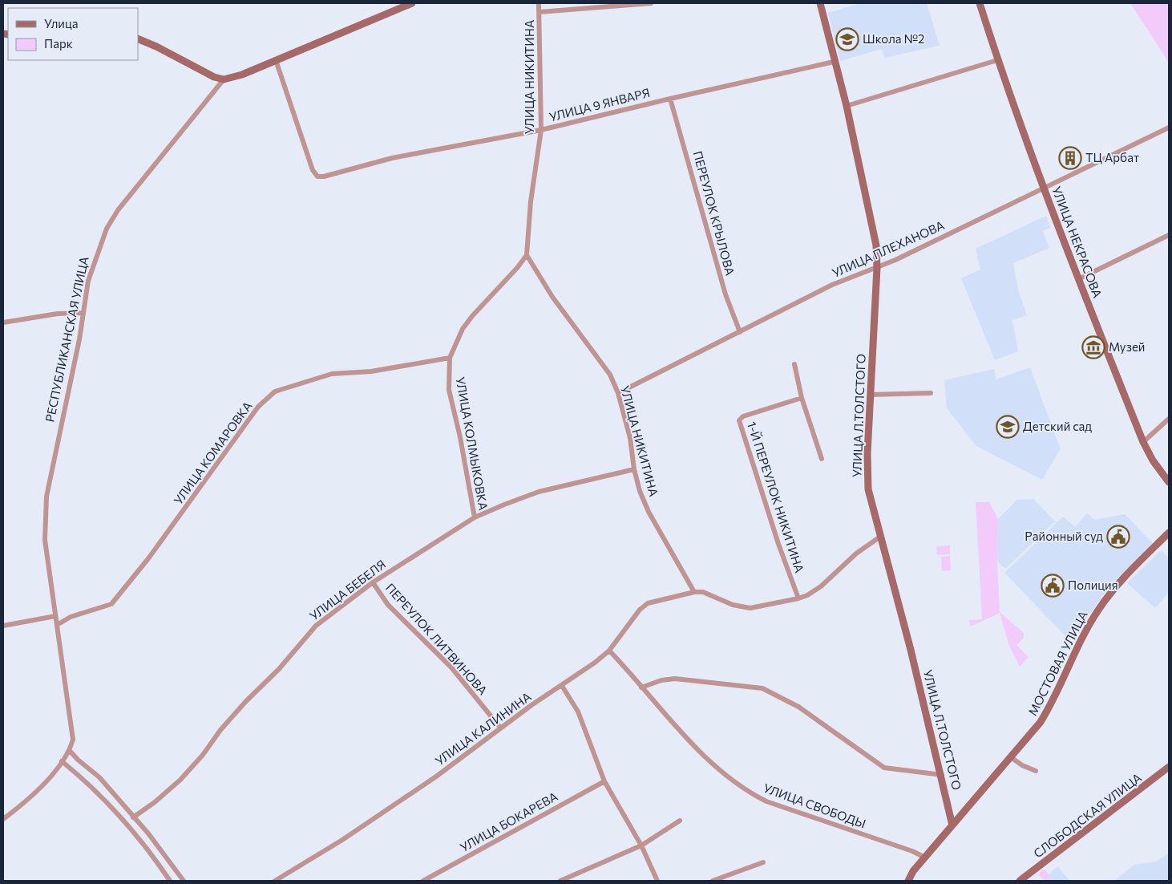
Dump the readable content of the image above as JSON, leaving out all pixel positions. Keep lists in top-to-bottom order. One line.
{"streets":{"street":["УЛИЦА НИКИТИНА","УЛИЦА 9 ЯНВАРЯ","ПЕРЕУЛОК КРЫЛОВА","УЛИЦА НЕКРАСОВА","УЛИЦА ПЛЕХАНОВА","РЕСПУБЛИКАНСКАЯ УЛИЦА","УЛИЦА Л.ТОЛСТОГО","УЛИЦА КОЛМЫКОВКА","УЛИЦА КОМАРОВКА","1-Й ПЕРЕУЛОК НИКИТИНА","УЛИЦА БЕБЕЛЯ","ПЕРЕУЛОК ЛИТВИНОВА","МОСТОВАЯ УЛИЦА","УЛИЦА КАЛИНИНА","УЛИЦА СВОБОДЫ","СЛОБОДСКАЯ УЛИЦА","УЛИЦА БОКАРЕВА"]},"crossings":[["УЛИЦА НИКИТИНА","УЛИЦА 9 ЯНВАРЯ"],["УЛИЦА НИКИТИНА","УЛИЦА ПЛЕХАНОВА"],["УЛИЦА НИКИТИНА","УЛИЦА КОЛМЫКОВКА"],["УЛИЦА НИКИТИНА","УЛИЦА БЕБЕЛЯ"],["УЛИЦА НИКИТИНА","УЛИЦА КАЛИНИНА"],["УЛИЦА 9 ЯНВАРЯ","ПЕРЕУЛОК КРЫЛОВА"],["УЛИЦА 9 ЯНВАРЯ","УЛИЦА Л.ТОЛСТОГО"],["ПЕРЕУЛОК КРЫЛОВА","УЛИЦА ПЛЕХАНОВА"],["УЛИЦА НЕКРАСОВА","УЛИЦА ПЛЕХАНОВА"],["УЛИЦА ПЛЕХАНОВА","УЛИЦА Л.ТОЛСТОГО"],["РЕСПУБЛИКАНСКАЯ УЛИЦА","УЛИЦА КОМАРОВКА"],["УЛИЦА Л.ТОЛСТОГО","МОСТОВАЯ УЛИЦА"],["УЛИЦА КОЛМЫКОВКА","УЛИЦА КОМАРОВКА"],["УЛИЦА КОЛМЫКОВКА","УЛИЦА БЕБЕЛЯ"],["УЛИЦА БЕБЕЛЯ","ПЕРЕУЛОК ЛИТВИНОВА"],["ПЕРЕУЛОК ЛИТВИНОВА","УЛИЦА КАЛИНИНА"],["МОСТОВАЯ УЛИЦА","УЛИЦА СВОБОДЫ"],["УЛИЦА КАЛИНИНА","УЛИЦА СВОБОДЫ"]],"places":{"school or university":["Школа №2","Детский сад"],"building":["ТЦ Арбат"],"museum":["Музей"],"public building":["Районный суд","Полиция"]},"legend":["Улица","Парк"]}
